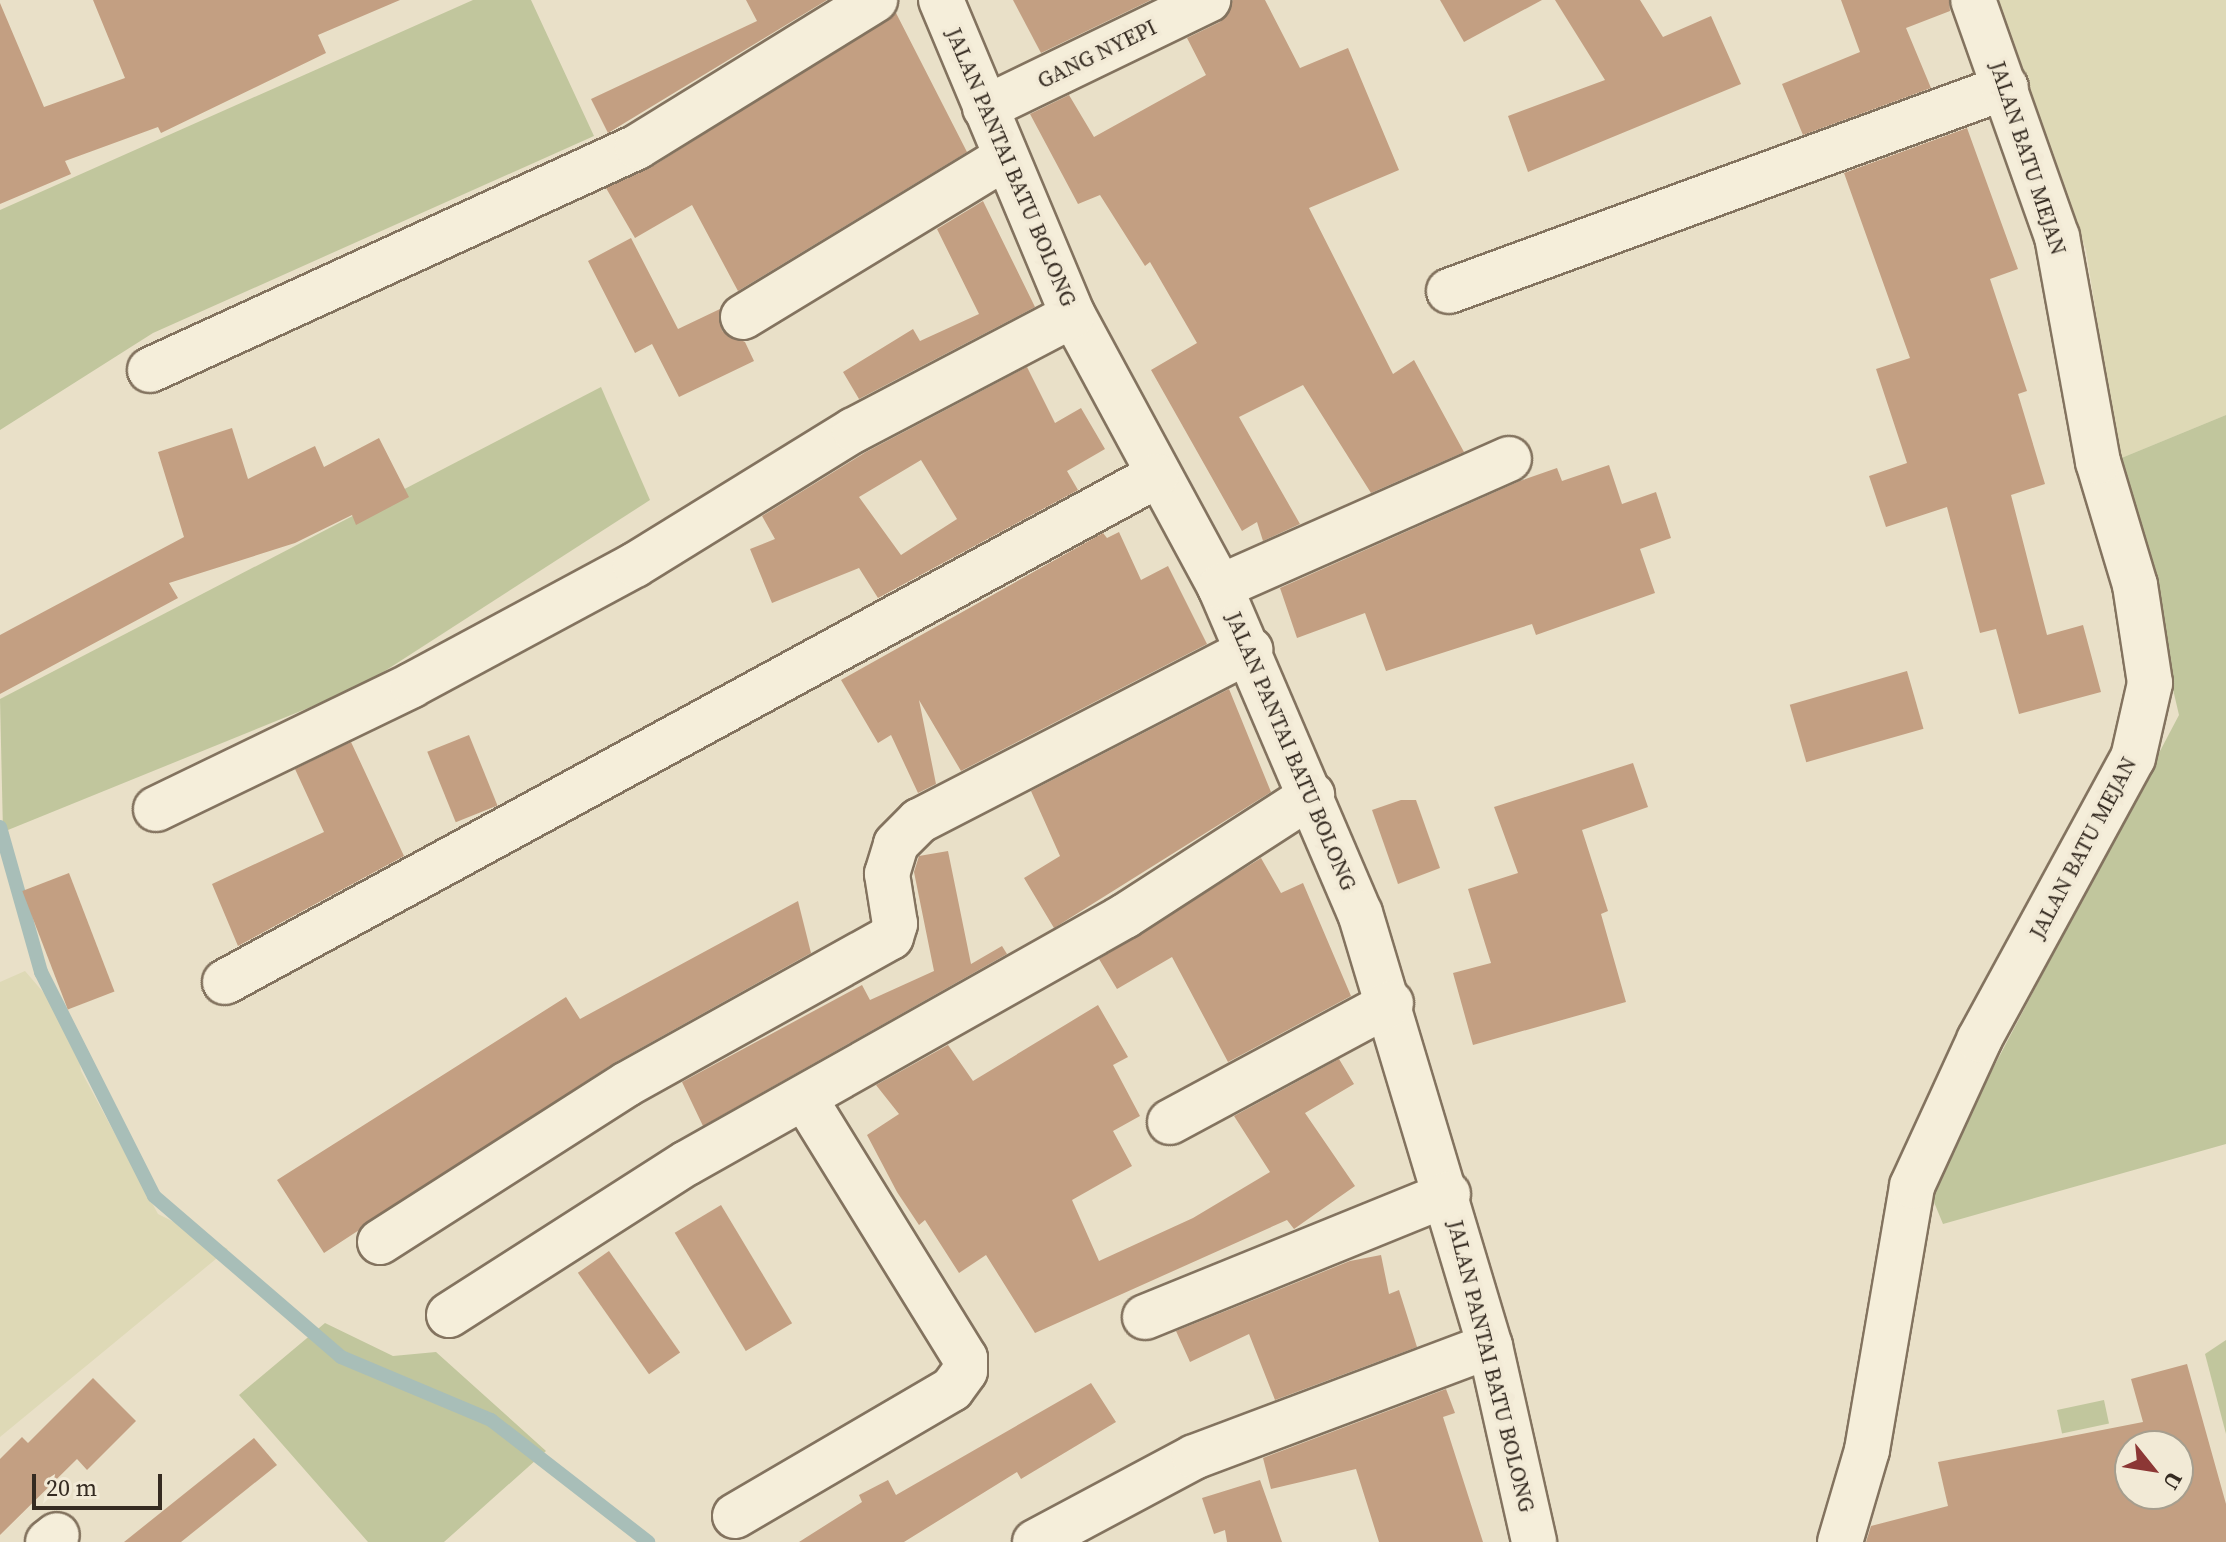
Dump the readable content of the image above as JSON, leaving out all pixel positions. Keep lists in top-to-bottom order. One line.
{"streets":{"street":["GANG NYEPI","JALAN BATU MEJAN","JALAN PANTAI BATU BOLONG"]},"crossings":[["GANG NYEPI","JALAN PANTAI BATU BOLONG"]],"scale_bar":"20 m","north":"bottom right"}
